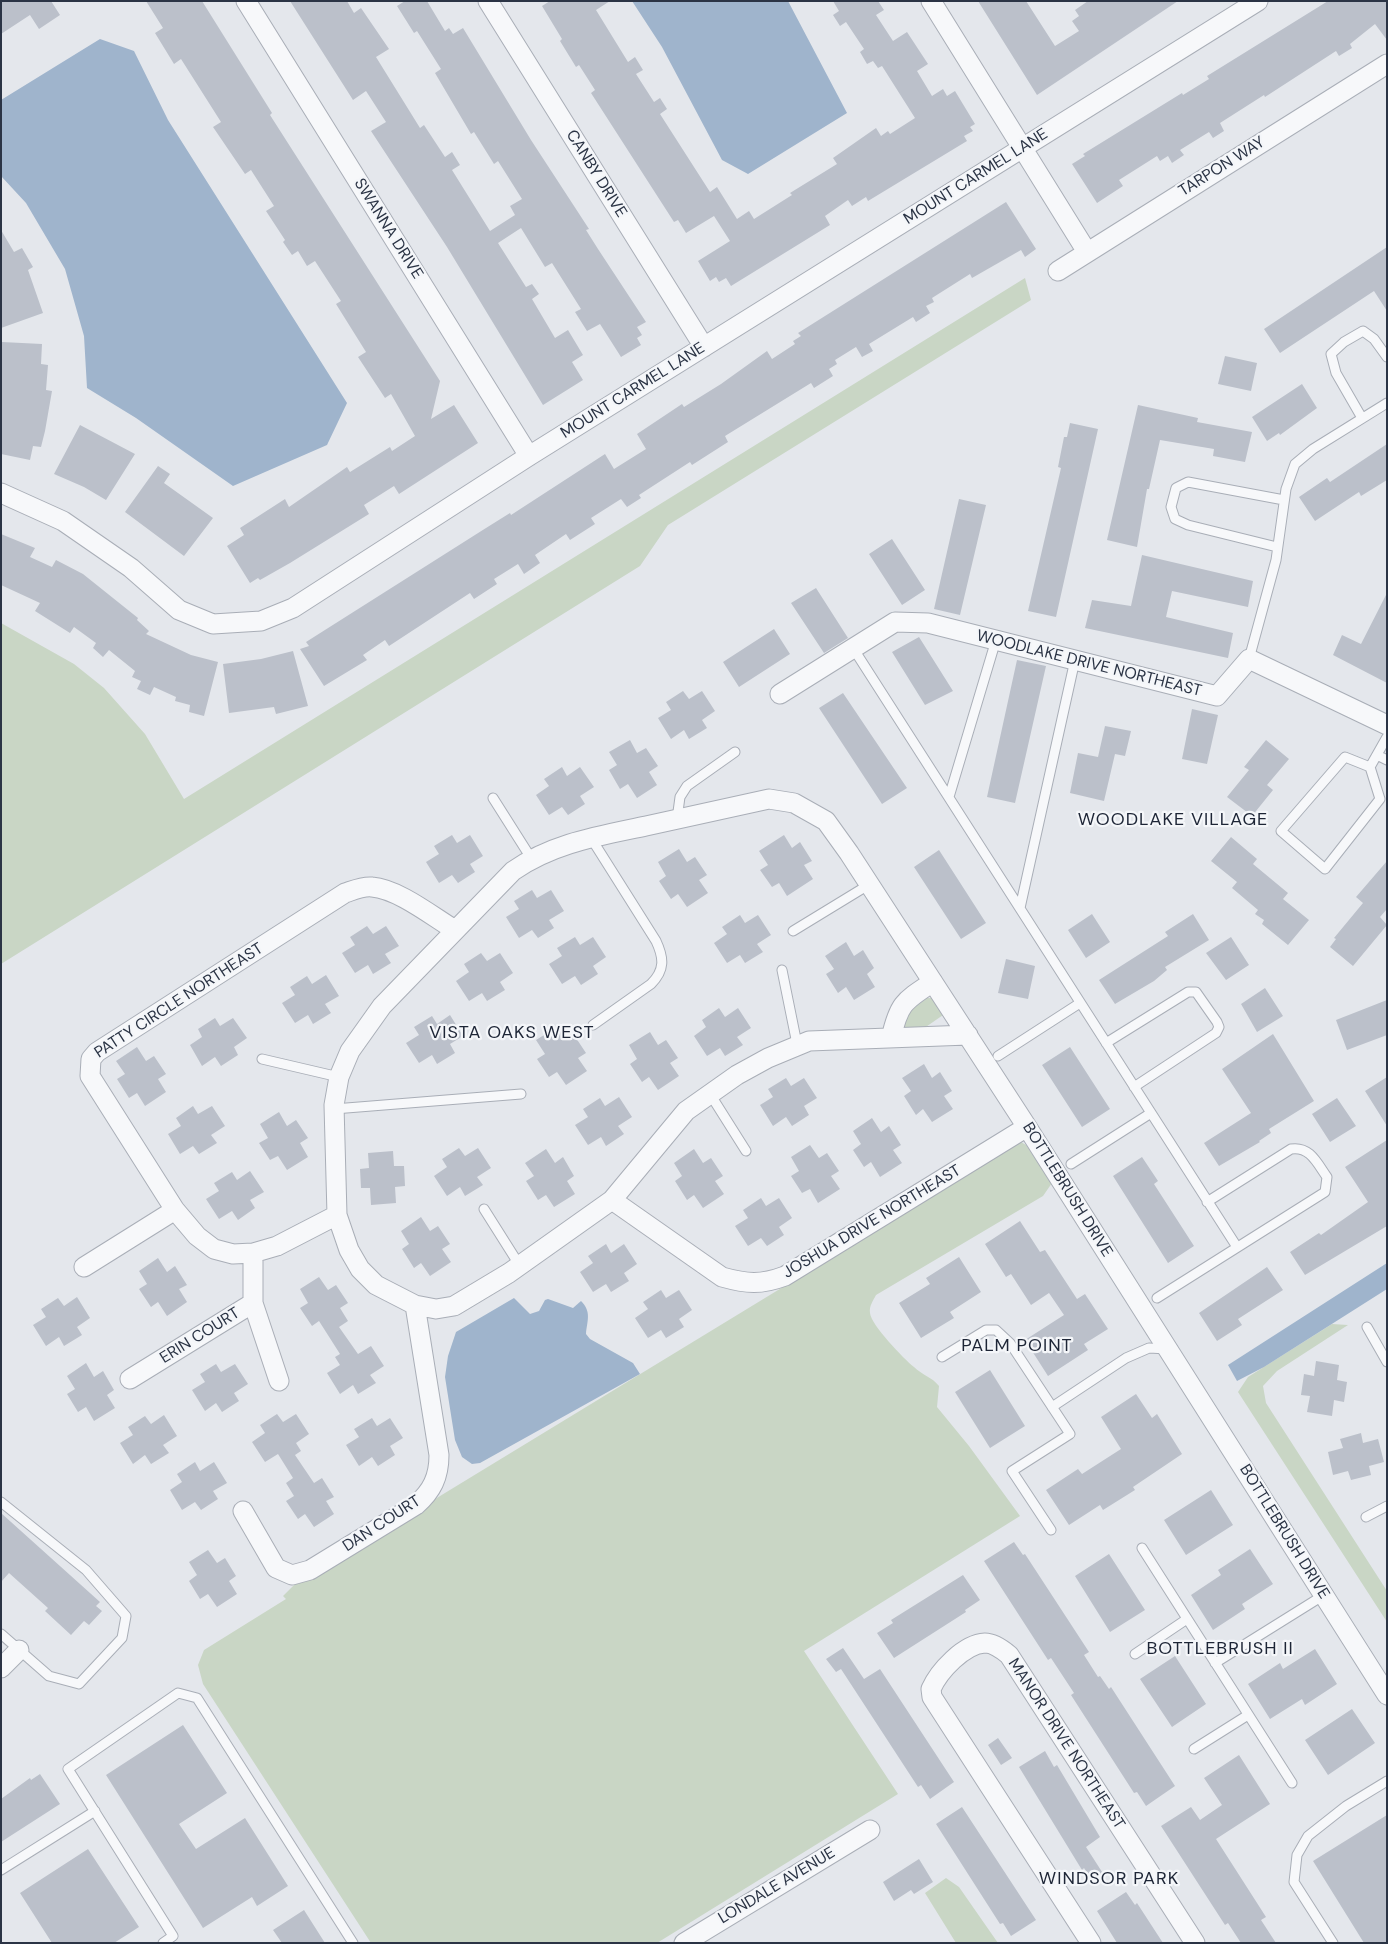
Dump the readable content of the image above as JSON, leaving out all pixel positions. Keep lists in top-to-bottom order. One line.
{"streets":{"street":["TARPON WAY","CANBY DRIVE","MOUNT CARMEL LANE","SWANNA DRIVE","WOODLAKE DRIVE NORTHEAST","PATTY CIRCLE NORTHEAST","BOTTLEBRUSH DRIVE","JOSHUA DRIVE NORTHEAST","ERIN COURT","DAN COURT","MANOR DRIVE NORTHEAST","LONDALE AVENUE"]},"crossings":[["CANBY DRIVE","MOUNT CARMEL LANE"],["MOUNT CARMEL LANE","SWANNA DRIVE"],["PATTY CIRCLE NORTHEAST","BOTTLEBRUSH DRIVE"],["PATTY CIRCLE NORTHEAST","ERIN COURT"],["BOTTLEBRUSH DRIVE","JOSHUA DRIVE NORTHEAST"],["BOTTLEBRUSH DRIVE","DAN COURT"]],"districts":["WOODLAKE VILLAGE","VISTA OAKS WEST","PALM POINT","BOTTLEBRUSH II","WINDSOR PARK"]}
